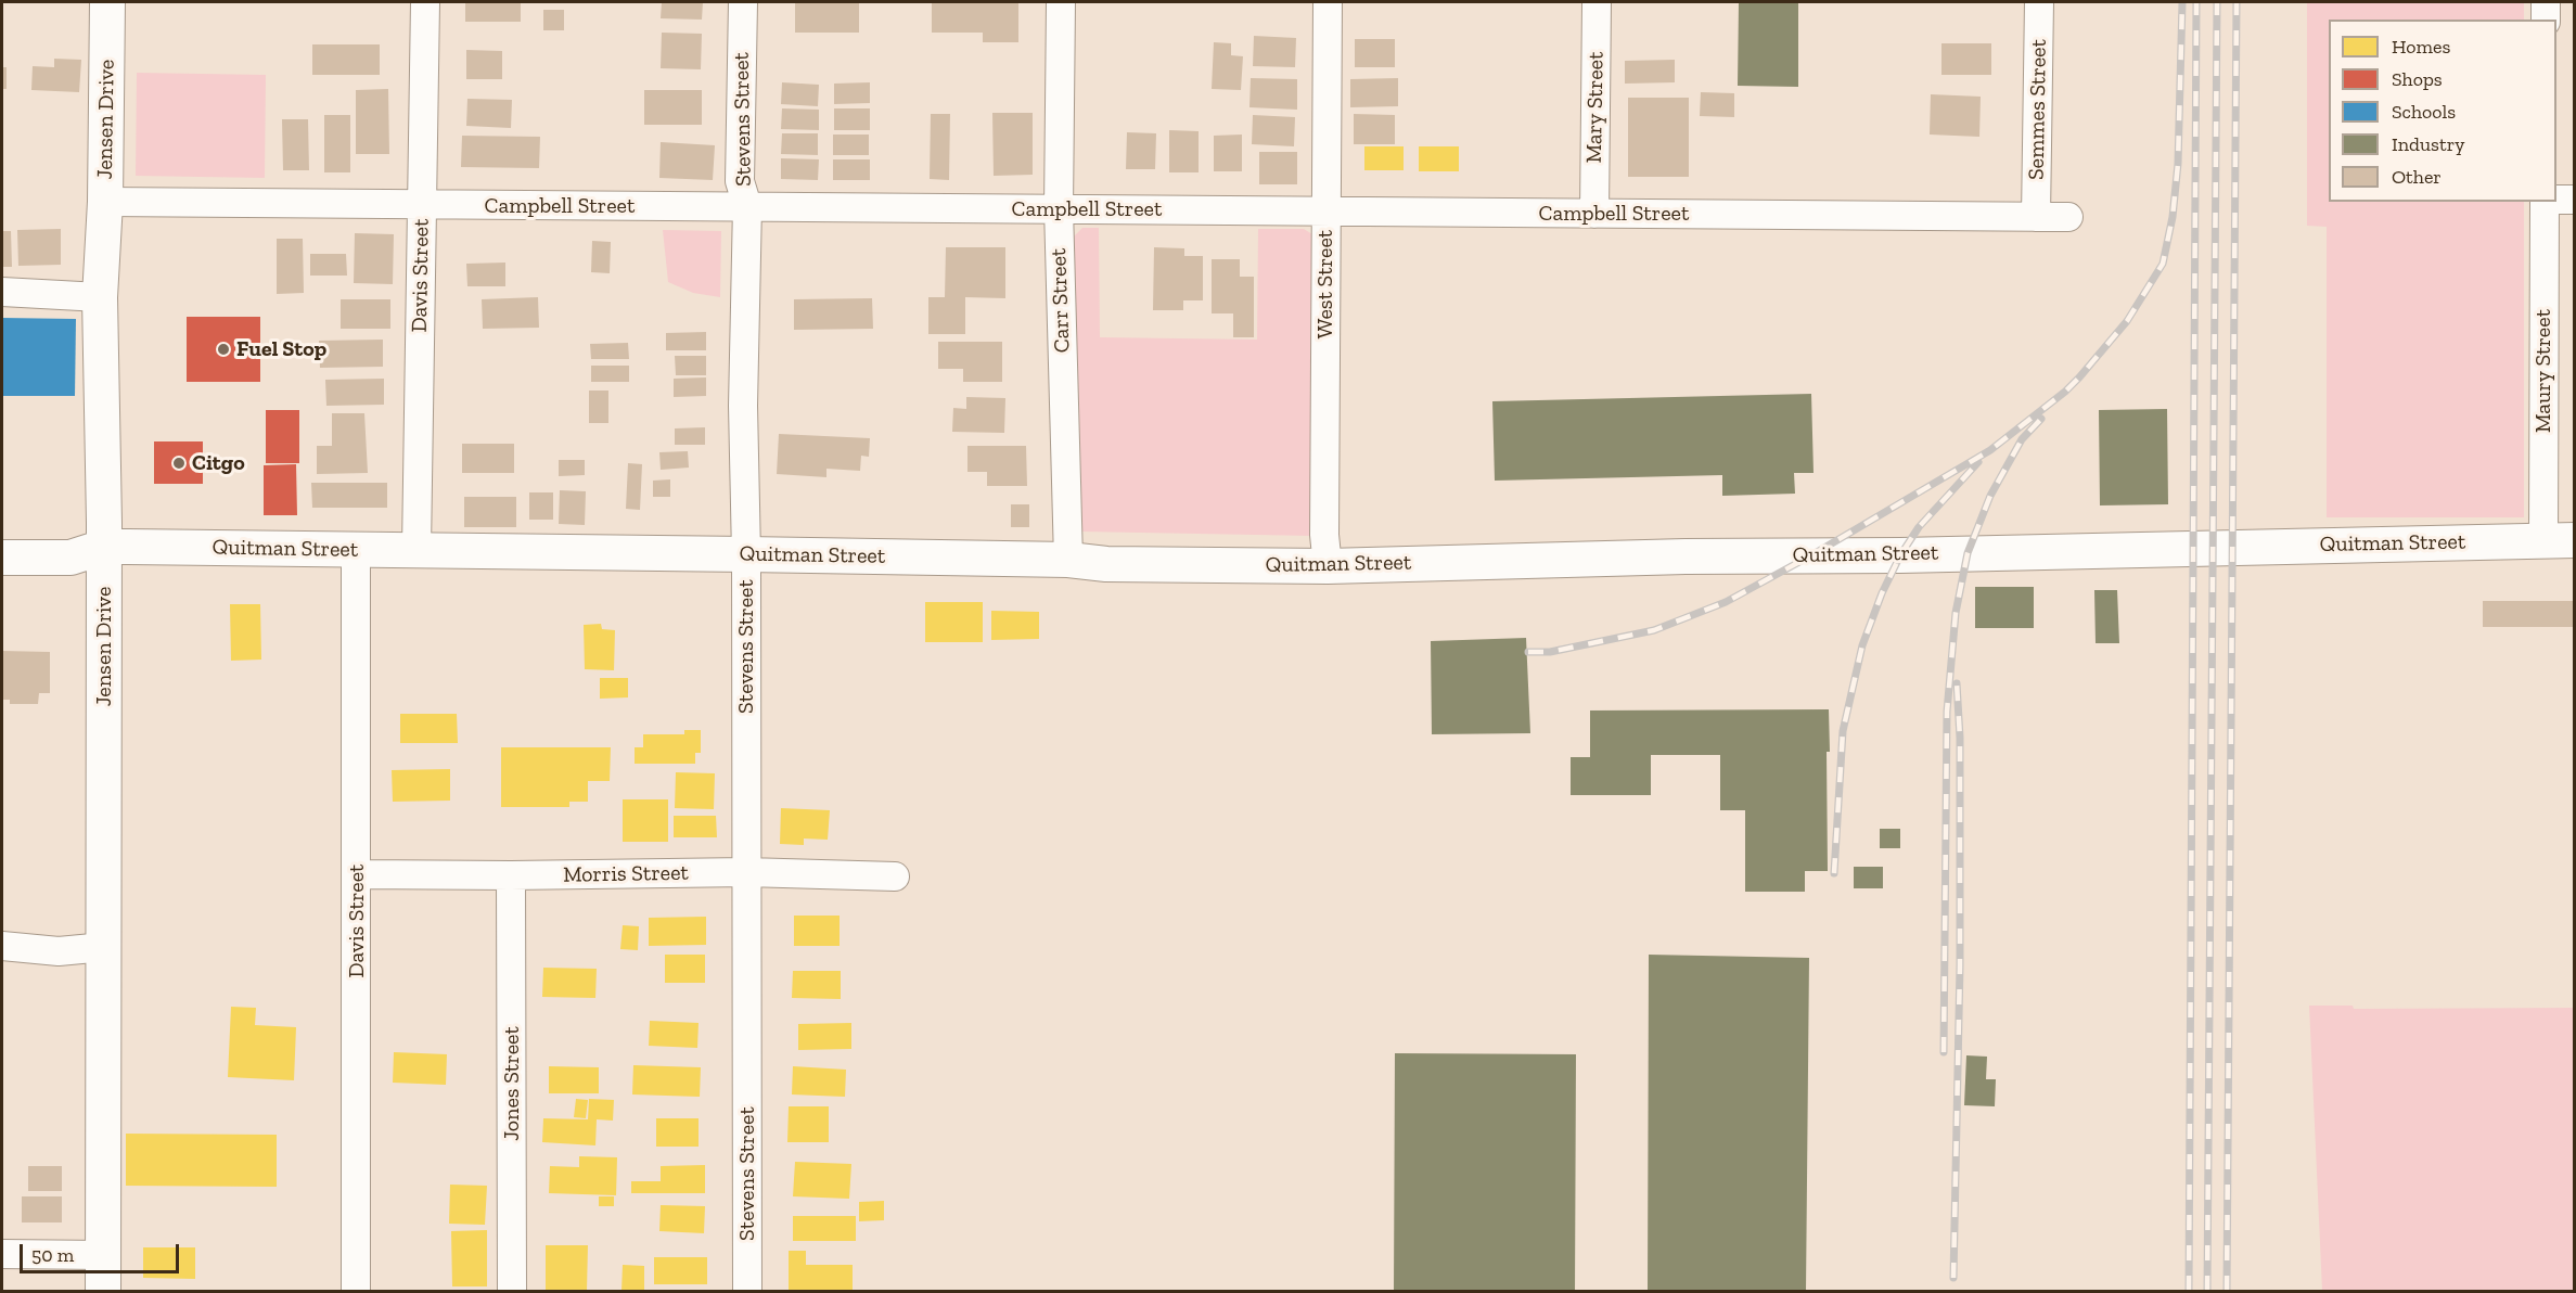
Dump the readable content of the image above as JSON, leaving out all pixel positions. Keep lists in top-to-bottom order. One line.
{"streets":{"main road":["Jensen Drive","Quitman Street"],"street":["Mary Street","Semmes Street","Stevens Street","Campbell Street","Davis Street","West Street","Carr Street","Maury Street","Morris Street","Jones Street"]},"crossings":[["Mary Street","Campbell Street"],["Semmes Street","Campbell Street"],["Jensen Drive","Campbell Street"],["Jensen Drive","Quitman Street"],["Stevens Street","Campbell Street"],["Stevens Street","Quitman Street"],["Stevens Street","Morris Street"],["Campbell Street","Davis Street"],["Campbell Street","West Street"],["Campbell Street","Carr Street"],["Davis Street","Quitman Street"],["Davis Street","Morris Street"],["West Street","Quitman Street"],["Carr Street","Quitman Street"],["Maury Street","Quitman Street"],["Morris Street","Jones Street"]],"places":["Fuel Stop","Citgo"],"legend":["Homes","Shops","Schools","Industry","Other"],"scale_bar":"50 m"}
